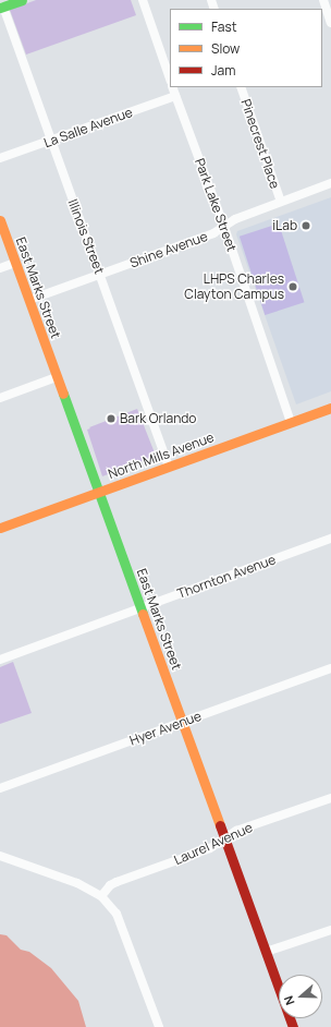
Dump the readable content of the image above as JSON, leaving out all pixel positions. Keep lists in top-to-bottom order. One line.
{"streets":{"street":["La Salle Avenue","Pinecrest Place","Park Lake Street","Illinois Street","Shine Avenue","East Marks Street","North Mills Avenue","Thornton Avenue","Hyer Avenue","Laurel Avenue"]},"crossings":[["La Salle Avenue","Park Lake Street"],["La Salle Avenue","Illinois Street"],["Pinecrest Place","Shine Avenue"],["Park Lake Street","Shine Avenue"],["Park Lake Street","North Mills Avenue"],["Illinois Street","Shine Avenue"],["Illinois Street","North Mills Avenue"],["Shine Avenue","East Marks Street"],["East Marks Street","North Mills Avenue"],["East Marks Street","Thornton Avenue"],["East Marks Street","Hyer Avenue"],["East Marks Street","Laurel Avenue"]],"places":["iLab","LHPS Charles Clayton Campus","Bark Orlando"],"legend":["Fast","Slow","Jam"],"north":"left"}
